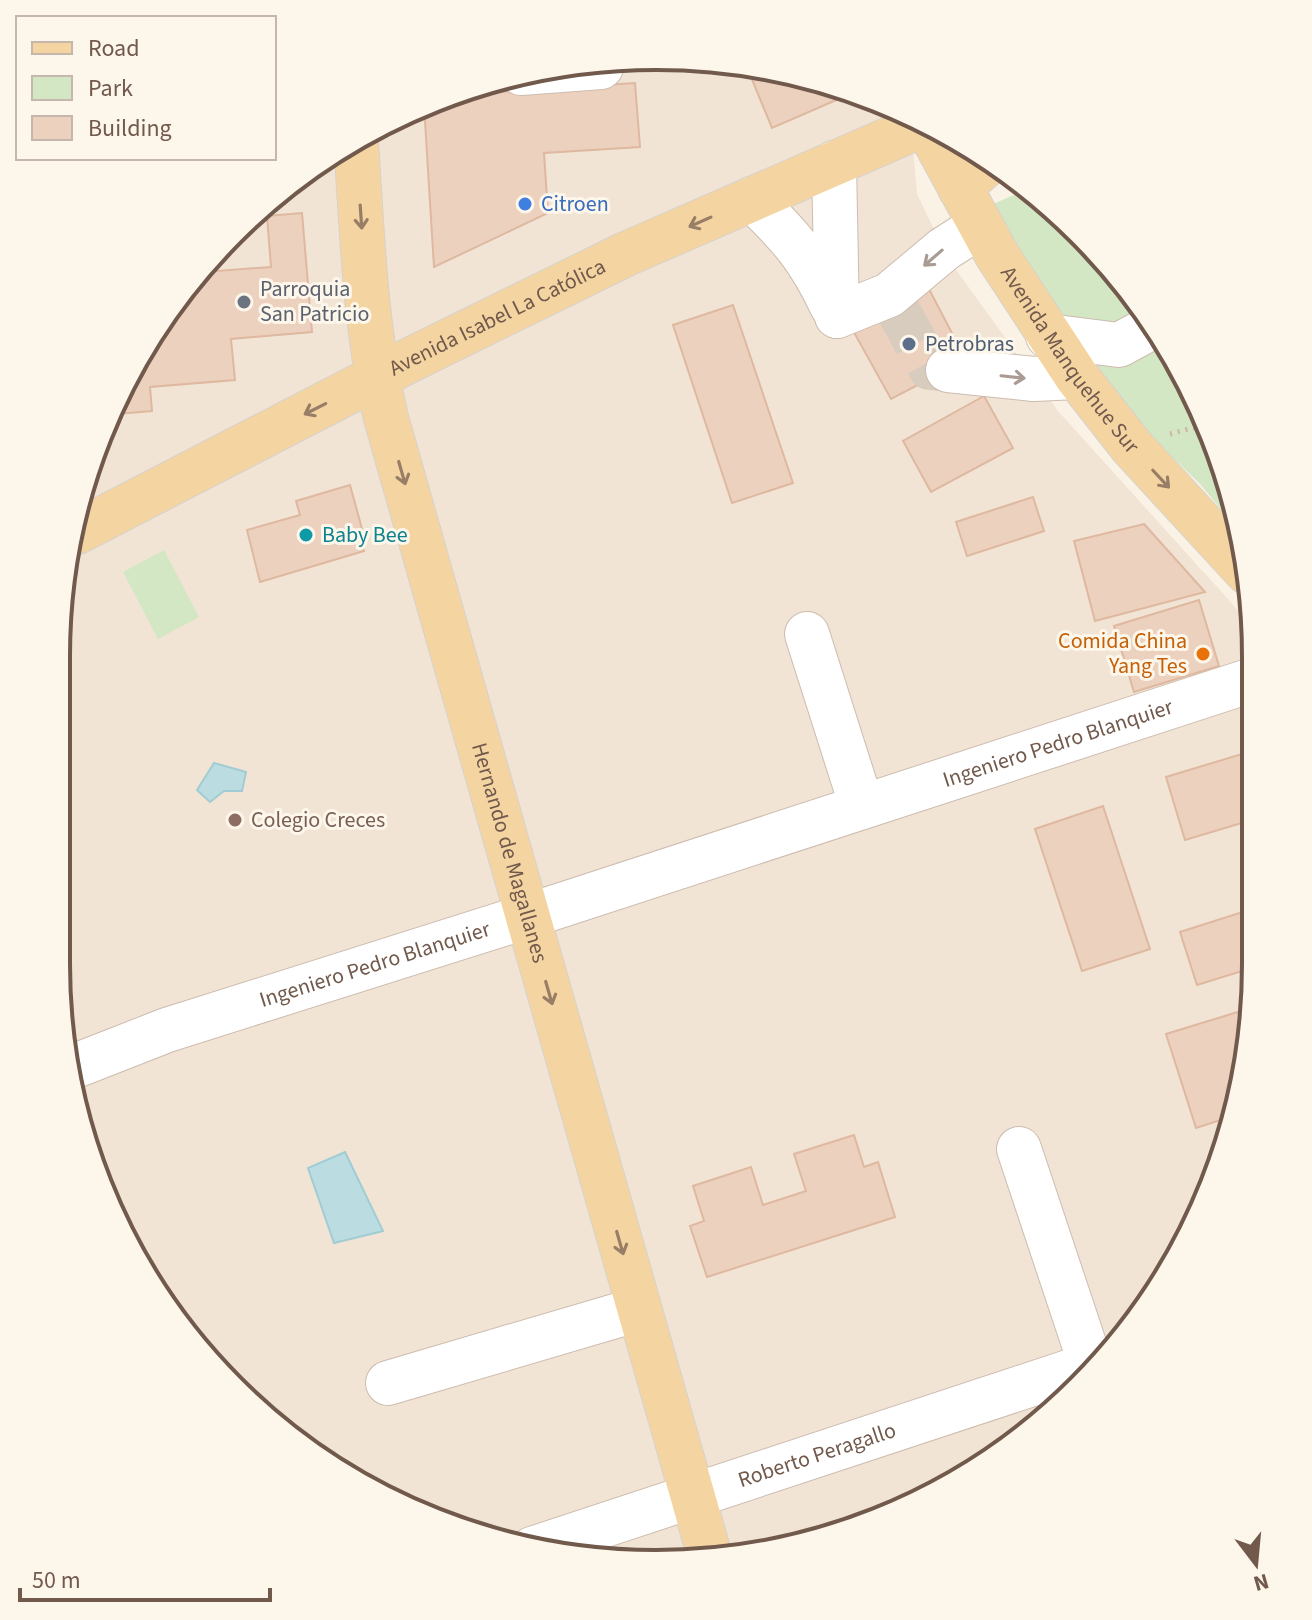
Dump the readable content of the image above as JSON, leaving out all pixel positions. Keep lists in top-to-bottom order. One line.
{"streets":{"main road":["Avenida Isabel La Católica","Avenida Manquehue Sur","Hernando de Magallanes"],"street":["Ingeniero Pedro Blanquier","Roberto Peragallo"]},"crossings":[["Avenida Isabel La Católica","Hernando de Magallanes"],["Ingeniero Pedro Blanquier","Hernando de Magallanes"],["Hernando de Magallanes","Roberto Peragallo"]],"one_way":["Avenida Isabel La Católica","Avenida Manquehue Sur","Hernando de Magallanes"],"places":["Citroen","Parroquia San Patricio","Petrobras","Baby Bee","Comida China Yang Tes","Colegio Creces"],"legend":["Road","Park","Building"],"scale_bar":"50 m","north":"bottom"}
